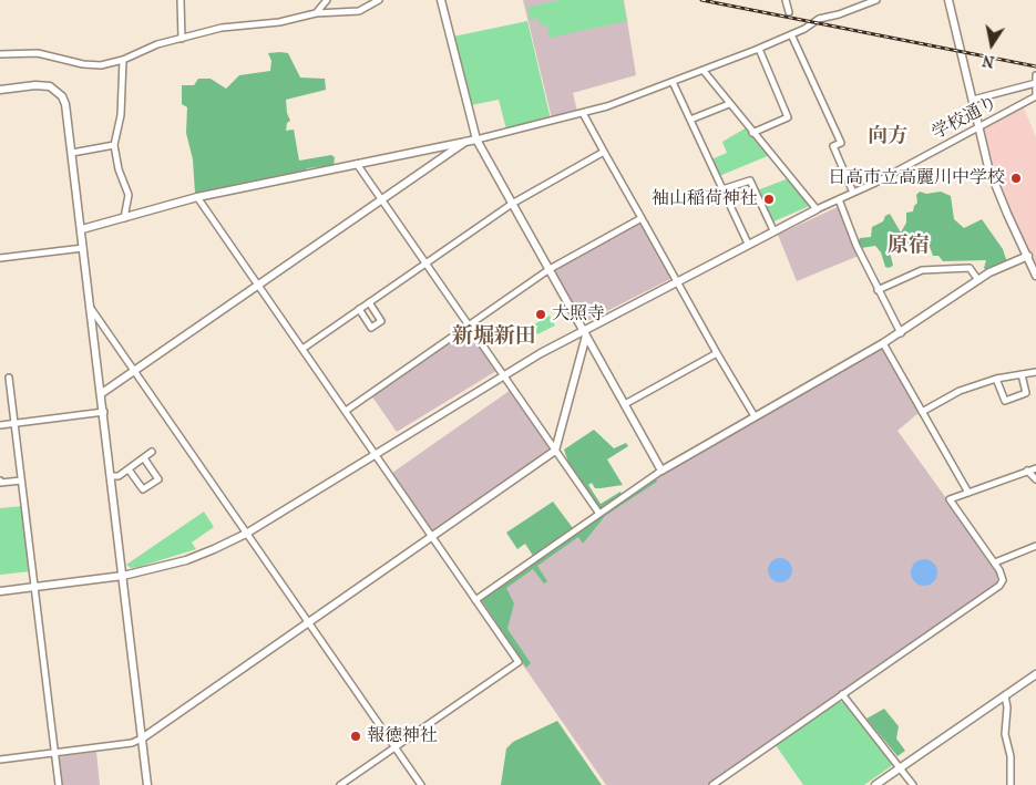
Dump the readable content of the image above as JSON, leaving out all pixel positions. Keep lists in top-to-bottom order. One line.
{"streets":{"street":["学校通り"]},"districts":["向方","原宿","新堀新田"],"places":["日高市立高麗川中学校","袖山稲荷神社","大照寺","報徳神社"],"north":"bottom"}
